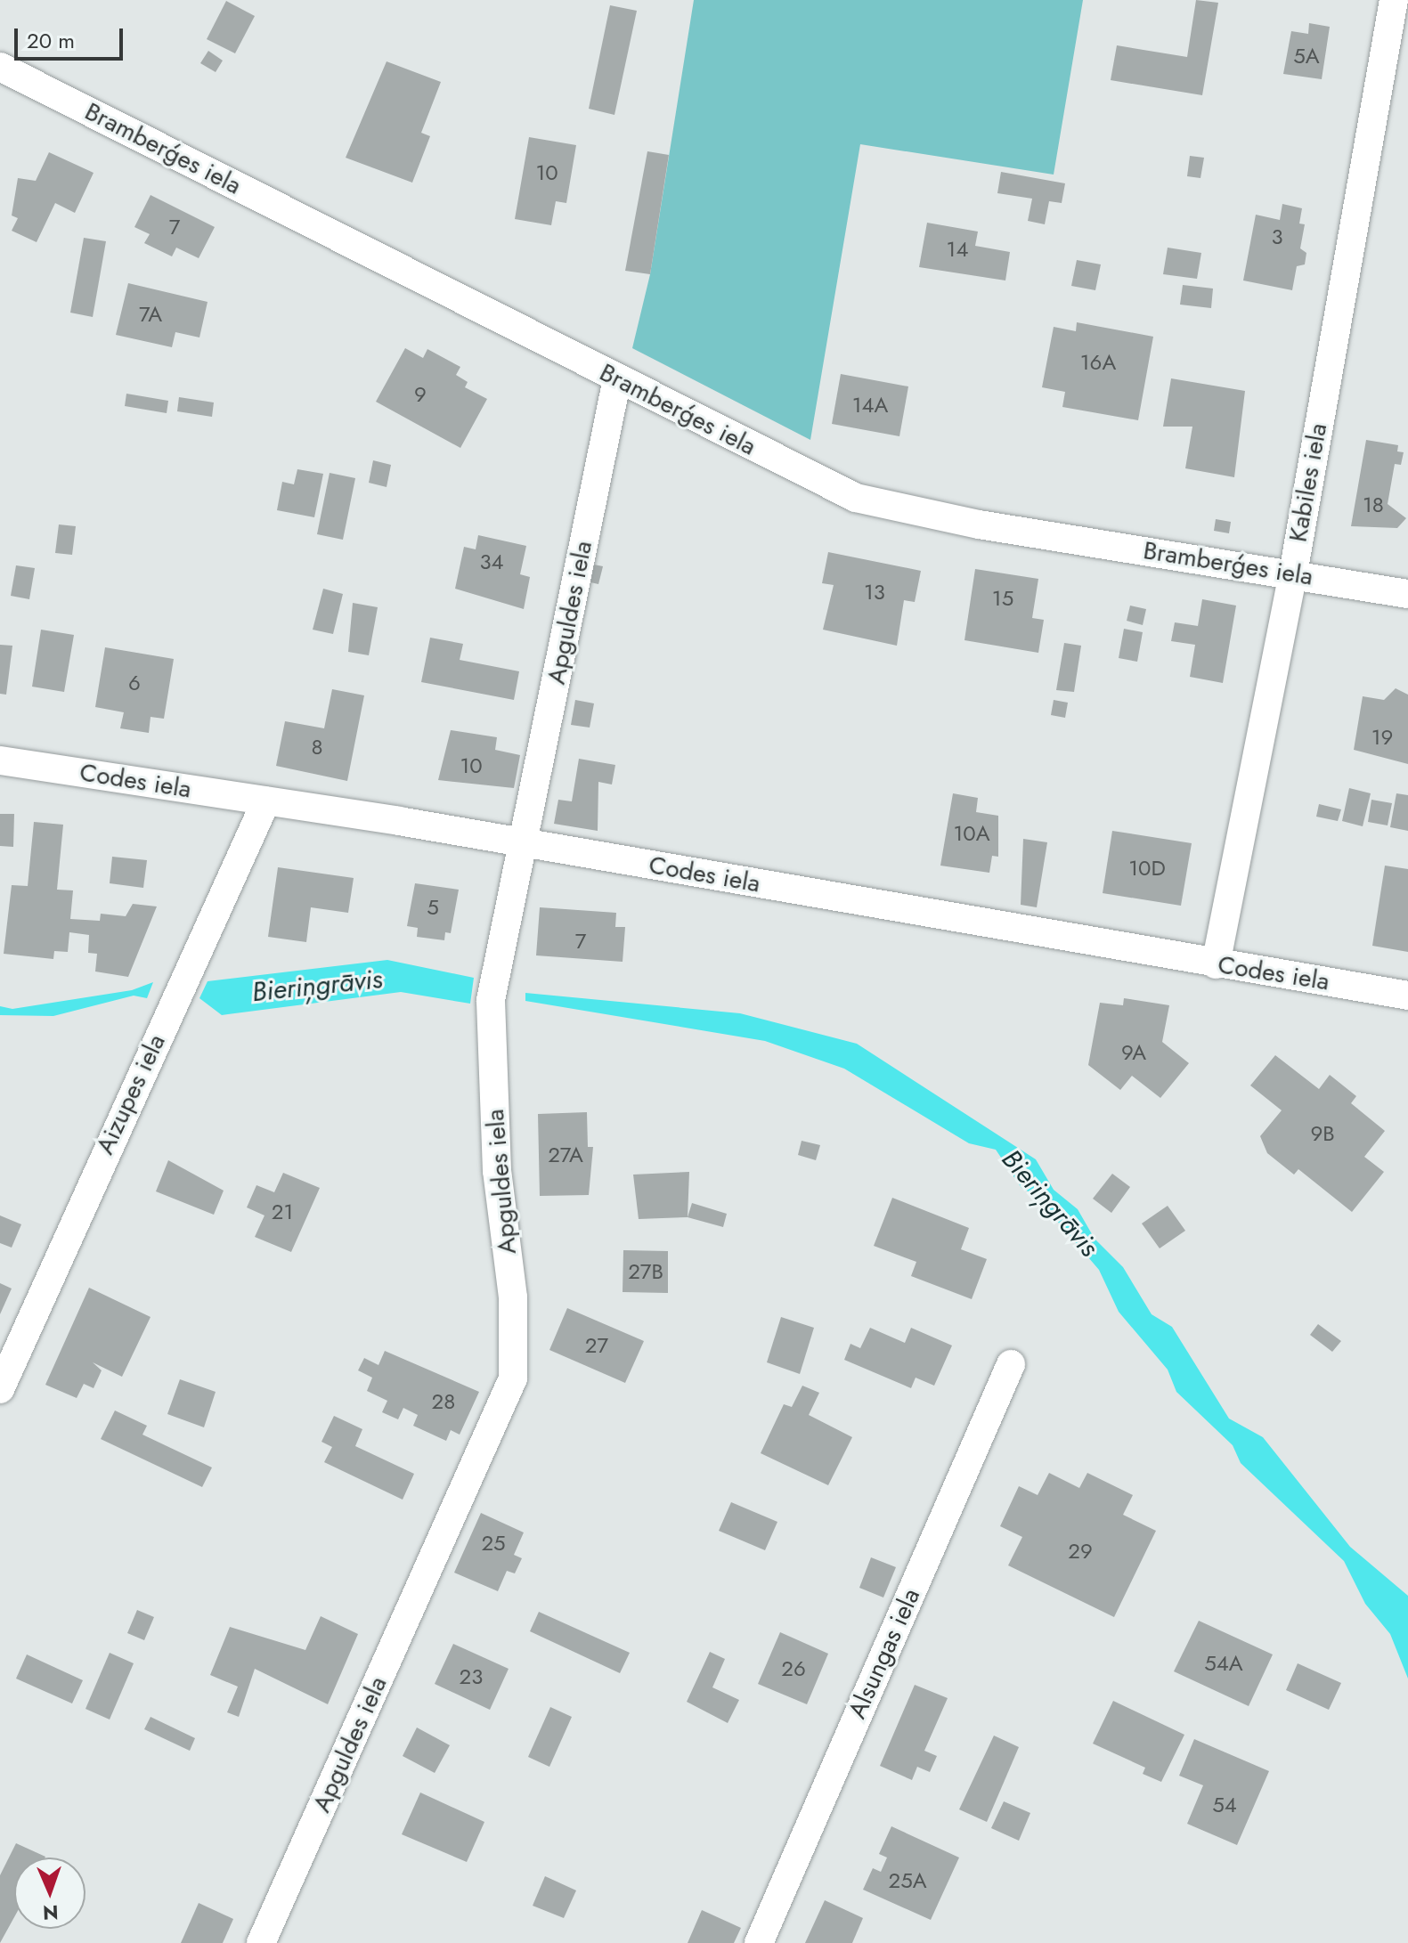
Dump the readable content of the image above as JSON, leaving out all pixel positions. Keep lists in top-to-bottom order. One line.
{"streets":{"street":["Bramberģes iela","Kabiles iela","Apguldes iela","Codes iela","Aizupes iela","Alsungas iela"]},"crossings":[["Bramberģes iela","Kabiles iela"],["Bramberģes iela","Apguldes iela"],["Kabiles iela","Codes iela"],["Apguldes iela","Codes iela"],["Codes iela","Aizupes iela"]],"water":["Bieriņgrāvis"],"house_numbers":["5A","10","7","3","14","7A","16A","9","14A","18","34","13","15","6","19","8","10","10A","10D","5","7","9A","9B","27A","21","27B","27","28","25","29","54A","26","23","54","25A"],"scale_bar":"20 m","north":"bottom"}
